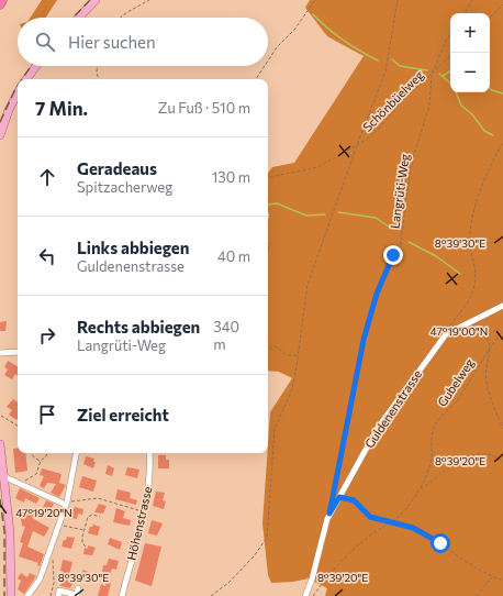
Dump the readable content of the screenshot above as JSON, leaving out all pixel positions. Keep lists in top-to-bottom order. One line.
{"streets":{"street":["Guldenenstrasse","Höhenstrasse"],"path":["Schönbüelweg","Langrüti-Weg","Gubelweg"]},"crossings":[["Schönbüelweg","Langrüti-Weg"],["Langrüti-Weg","Guldenenstrasse"]],"page":{"map_buttons":["+","−"],"search":"Hier suchen","heading":["7 Min.","Zu Fuß · 510 m"],"list":[["Geradeaus","Spitzacherweg","130 m"],["Links abbiegen","Guldenenstrasse","40 m"],["Rechts abbiegen","Langrüti-Weg","340 m"],"Ziel erreicht"]},"coordinates":["8°39'30\"E","47°19'00\"N","8°39'20\"E","47°19'20\"N"]}
